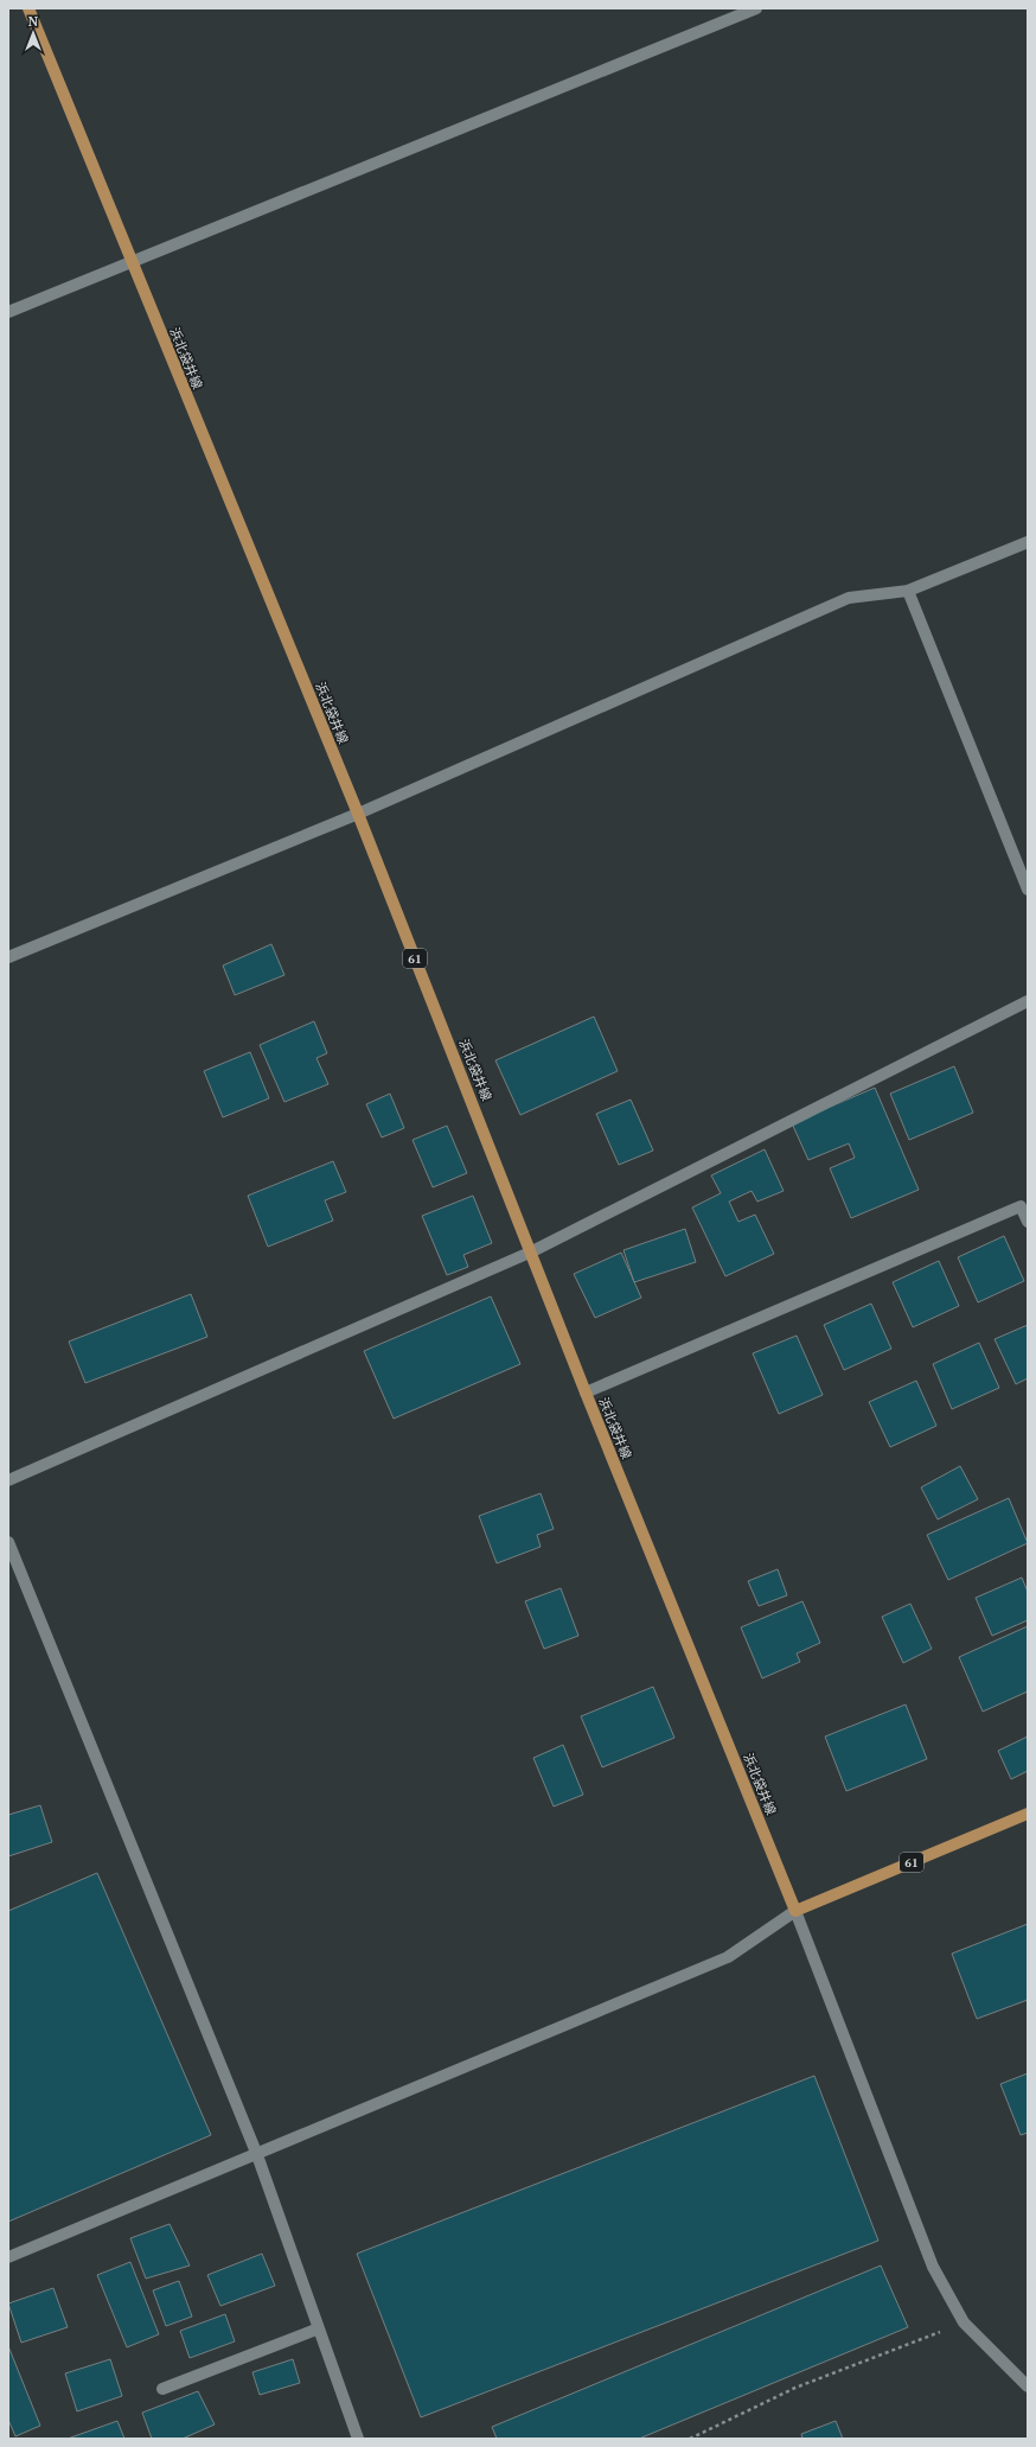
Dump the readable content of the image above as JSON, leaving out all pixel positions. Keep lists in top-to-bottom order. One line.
{"streets":{"main road":["浜北袋井線","61"]},"crossings":[["浜北袋井線","61"]],"north":"top"}
